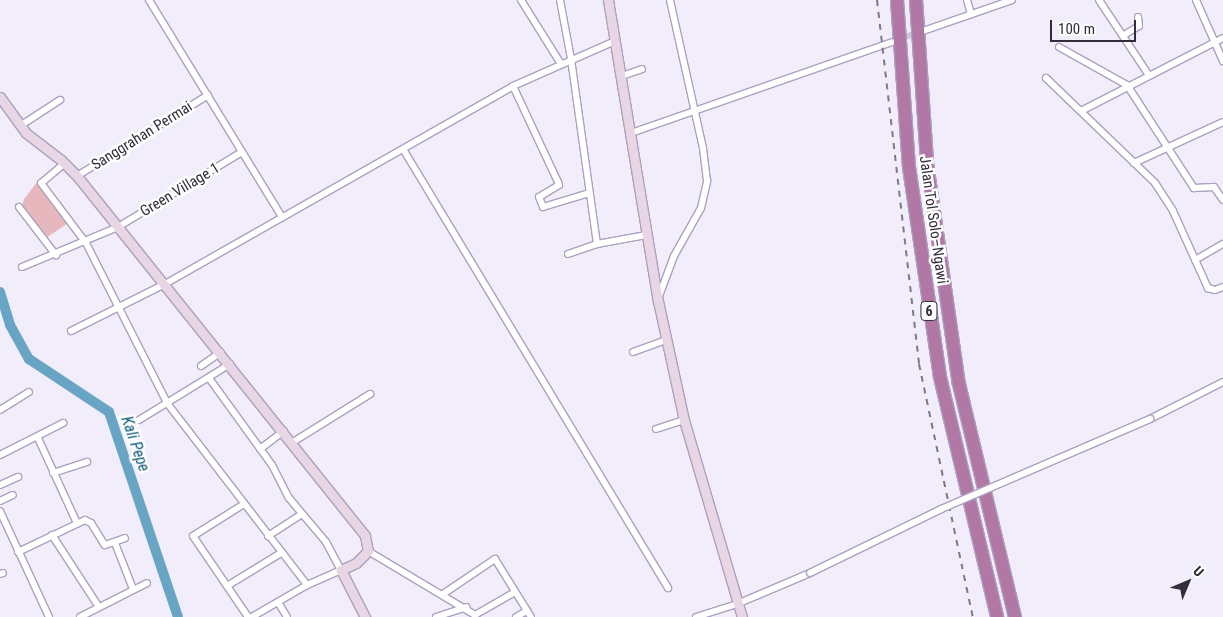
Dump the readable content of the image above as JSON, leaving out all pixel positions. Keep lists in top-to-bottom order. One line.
{"streets":{"highway":["Jalan Tol Solo–Ngawi","6"],"street":["Sanggrahan Permai","Green Village 1"]},"water":["Kali Pepe"],"scale_bar":"100 m","north":"top right"}
